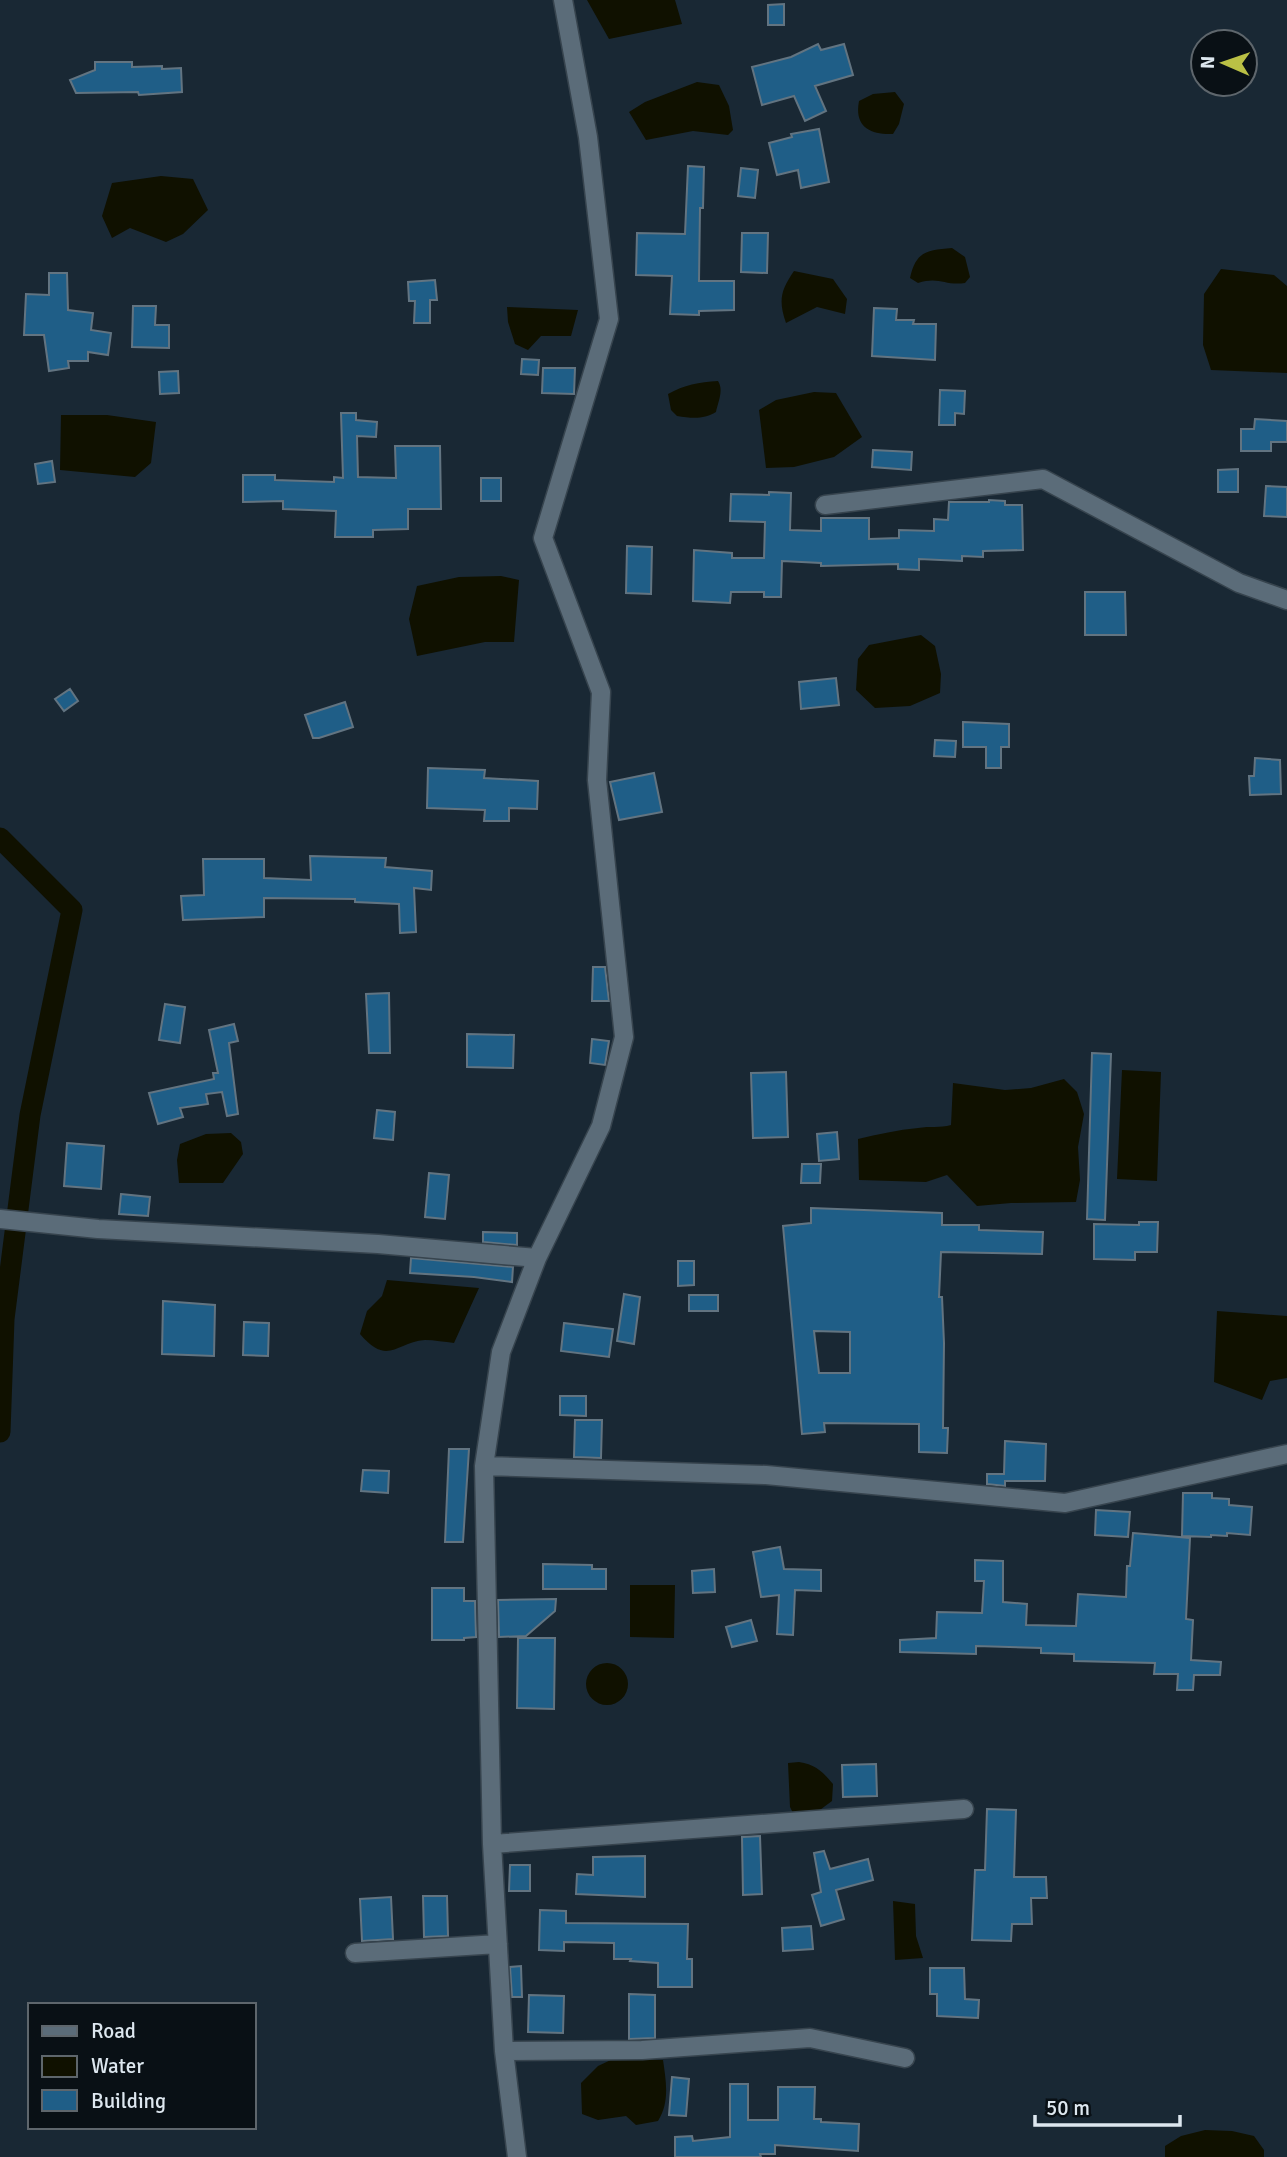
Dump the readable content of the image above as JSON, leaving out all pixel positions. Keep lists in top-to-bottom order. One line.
{"legend":["Road","Water","Building"],"scale_bar":"50 m","north":"left"}
